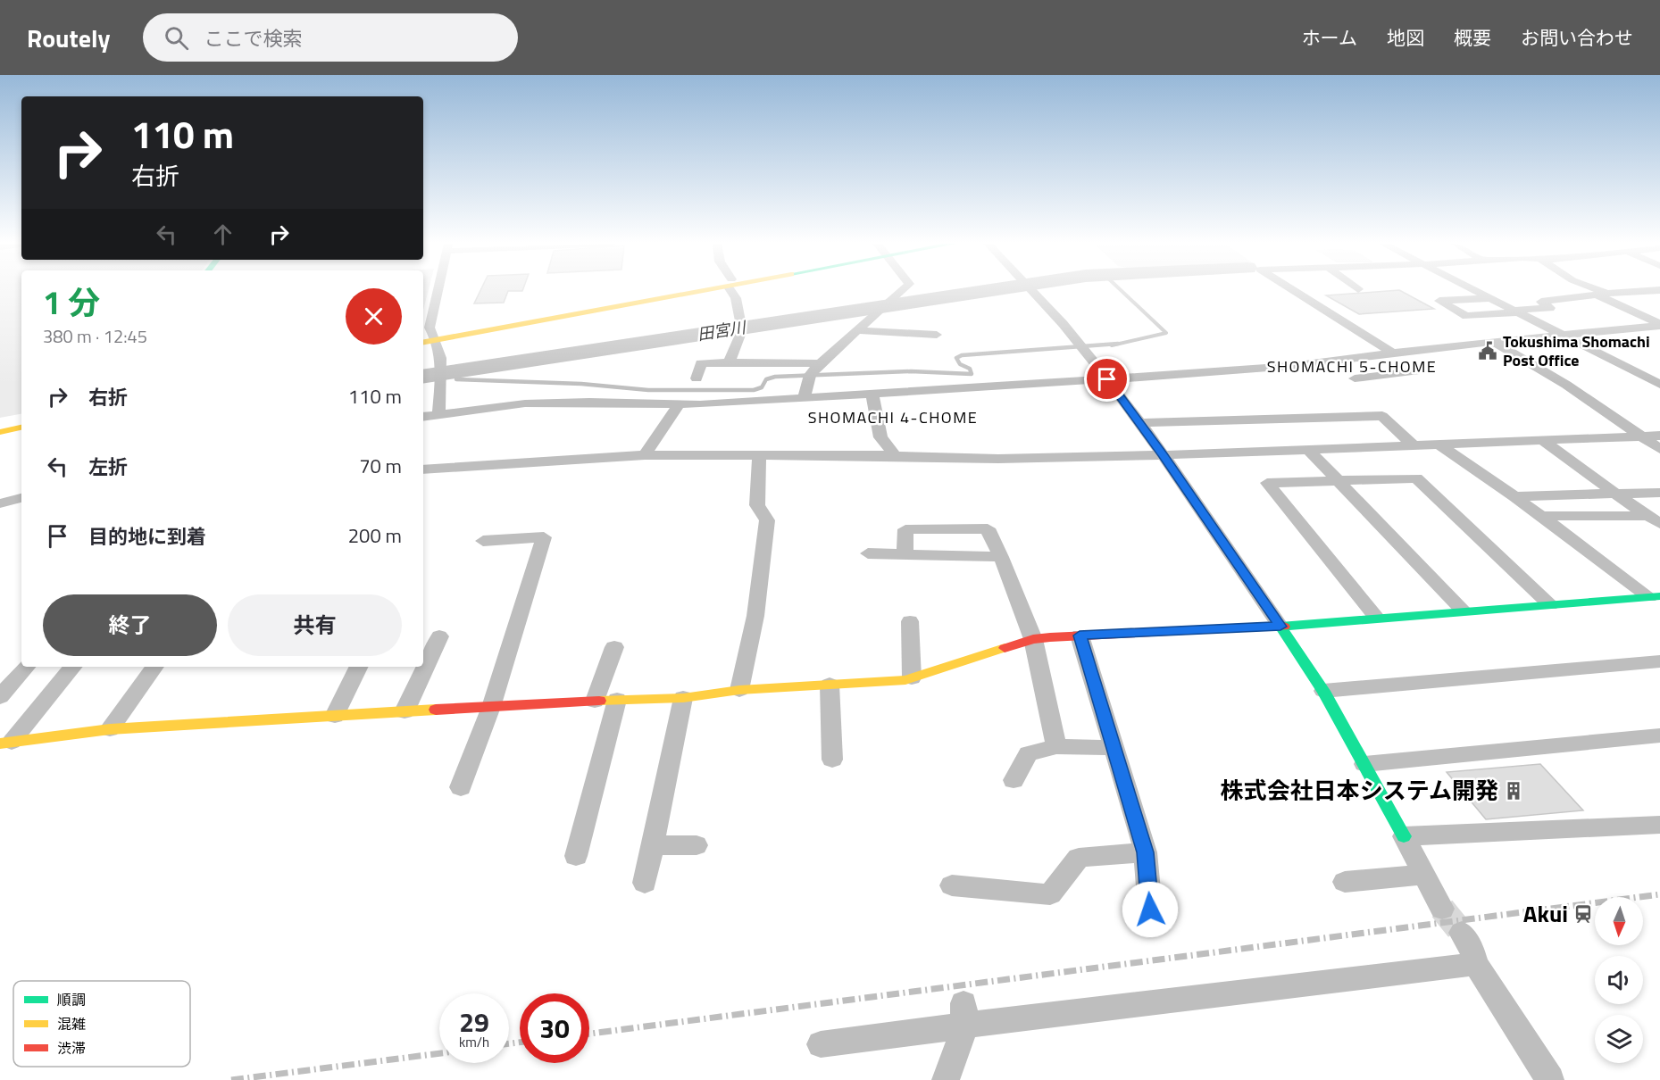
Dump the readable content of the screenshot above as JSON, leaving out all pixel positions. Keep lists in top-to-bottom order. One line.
{"districts":["SHOMACHI 5-CHOME","SHOMACHI 4-CHOME"],"water":["田宮川"],"places":{"public building":["Tokushima Shomachi Post Office"],"building":["株式会社日本システム開発"],"station":["Akui"]},"legend":["順調","混雑","渋滞"],"north":"bottom","page":{"header":"Routely","search":"ここで検索","nav":["ホーム","地図","概要","お問い合わせ"],"turn":["110 m","右折"],"heading":["1 分","380 m · 12:45"],"list":[{"name":"右折","value":"110 m"},{"name":"左折","value":"70 m"},{"name":"目的地に到着","value":"200 m"}],"buttons":["終了","共有"],"speed":"29 km/h","limit":"30"}}
